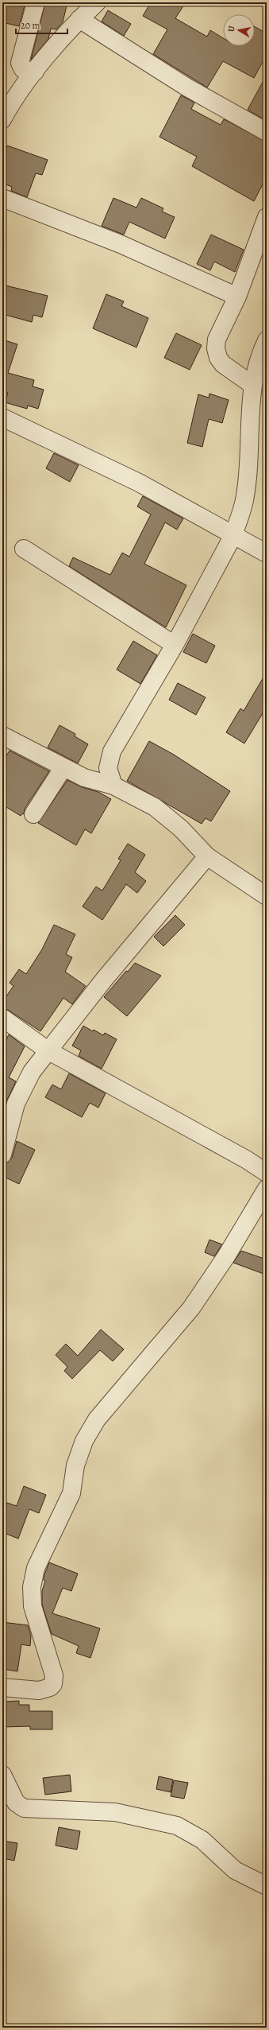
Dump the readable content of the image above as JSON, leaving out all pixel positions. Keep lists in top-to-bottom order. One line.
{"scale_bar":"20 m","north":"left"}
